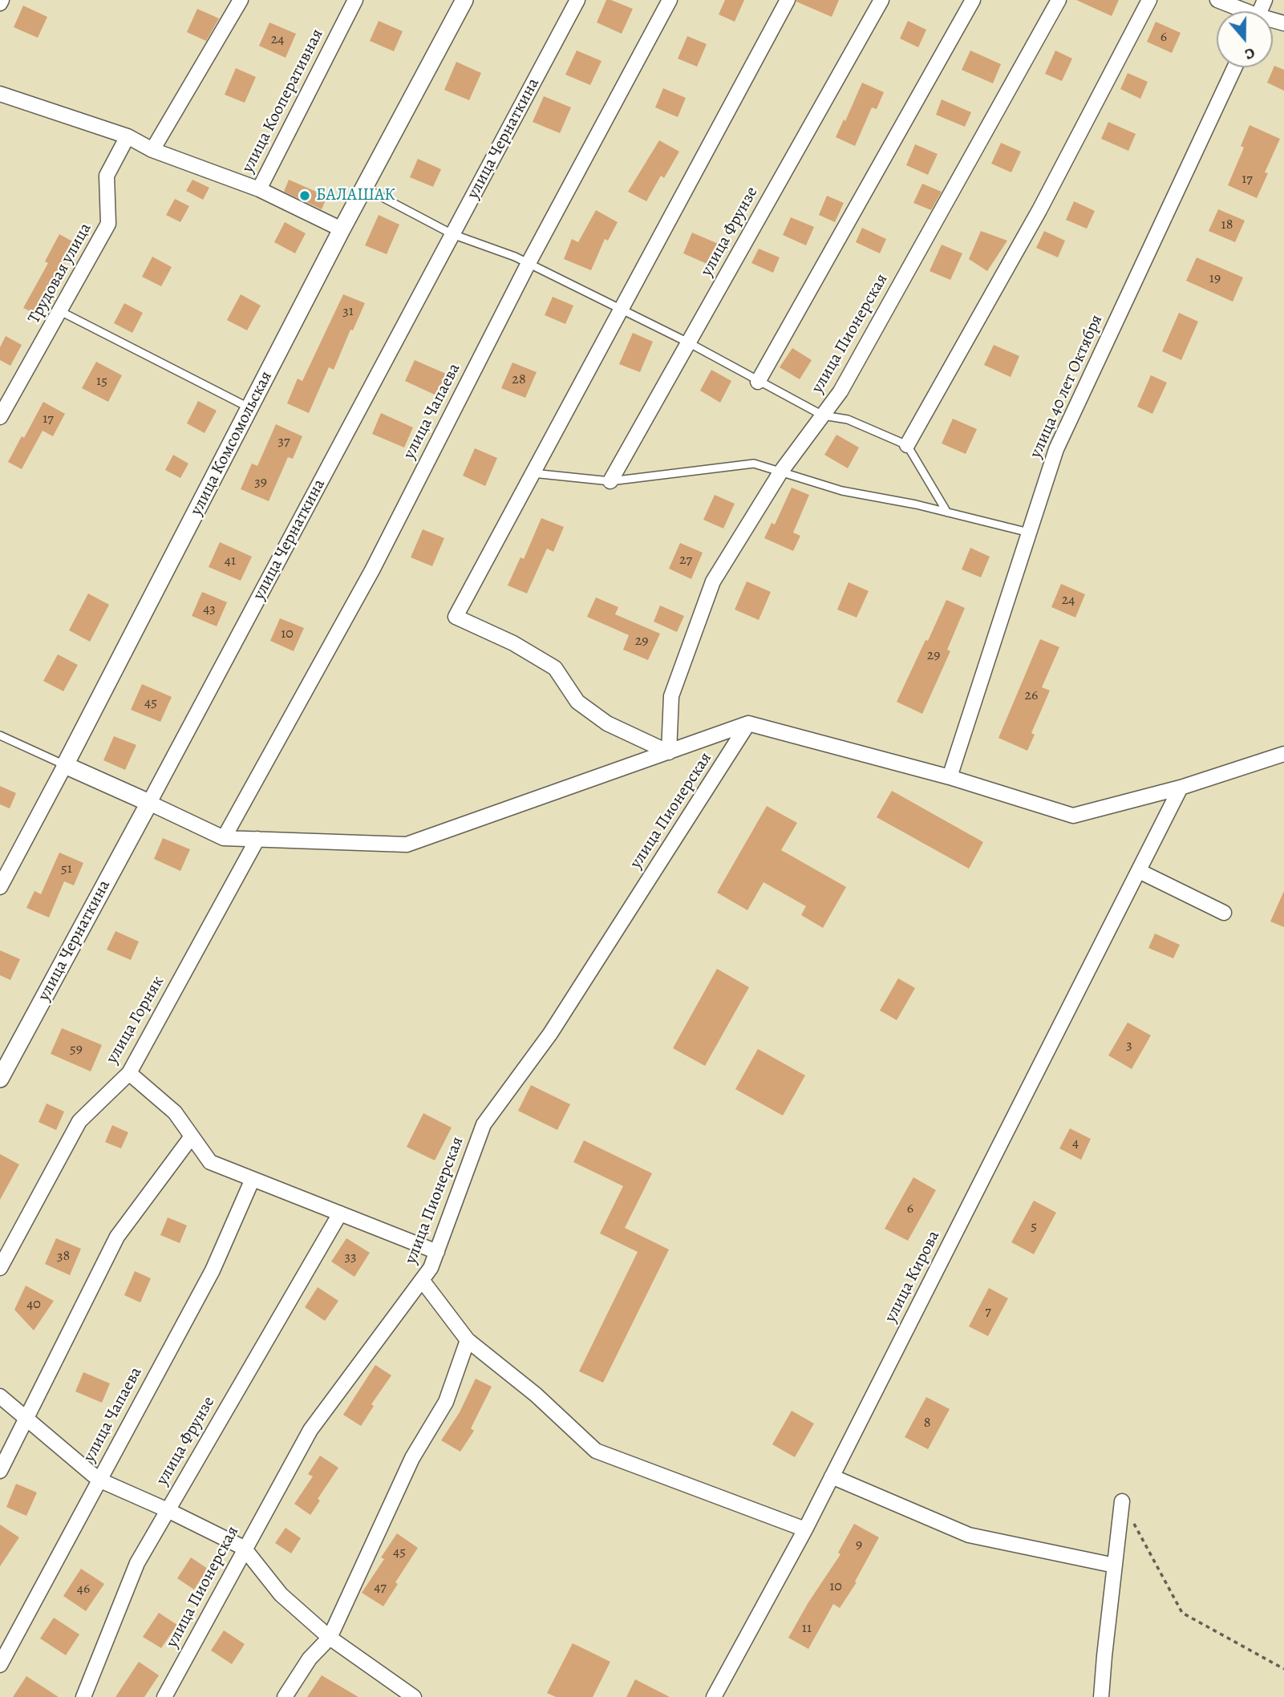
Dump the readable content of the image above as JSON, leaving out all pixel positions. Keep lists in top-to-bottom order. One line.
{"streets":{"street":["улица Кооперативная","улица Чернаткина","улица Фрунзе","Трудовая улица","улица Пионерская","улица 40 лет Октября","улица Чапаева","улица Комсомольская","улица Горняк","улица Кирова"]},"places":["БАЛАШАК"],"house_numbers":["6","24","17","18","19","31","28","15","17","37","39","27","41","24","43","10","29","29","26","45","51","3","59","4","6","5","38","33","40","7","8","9","45","10","47","46","11"],"north":"bottom"}
